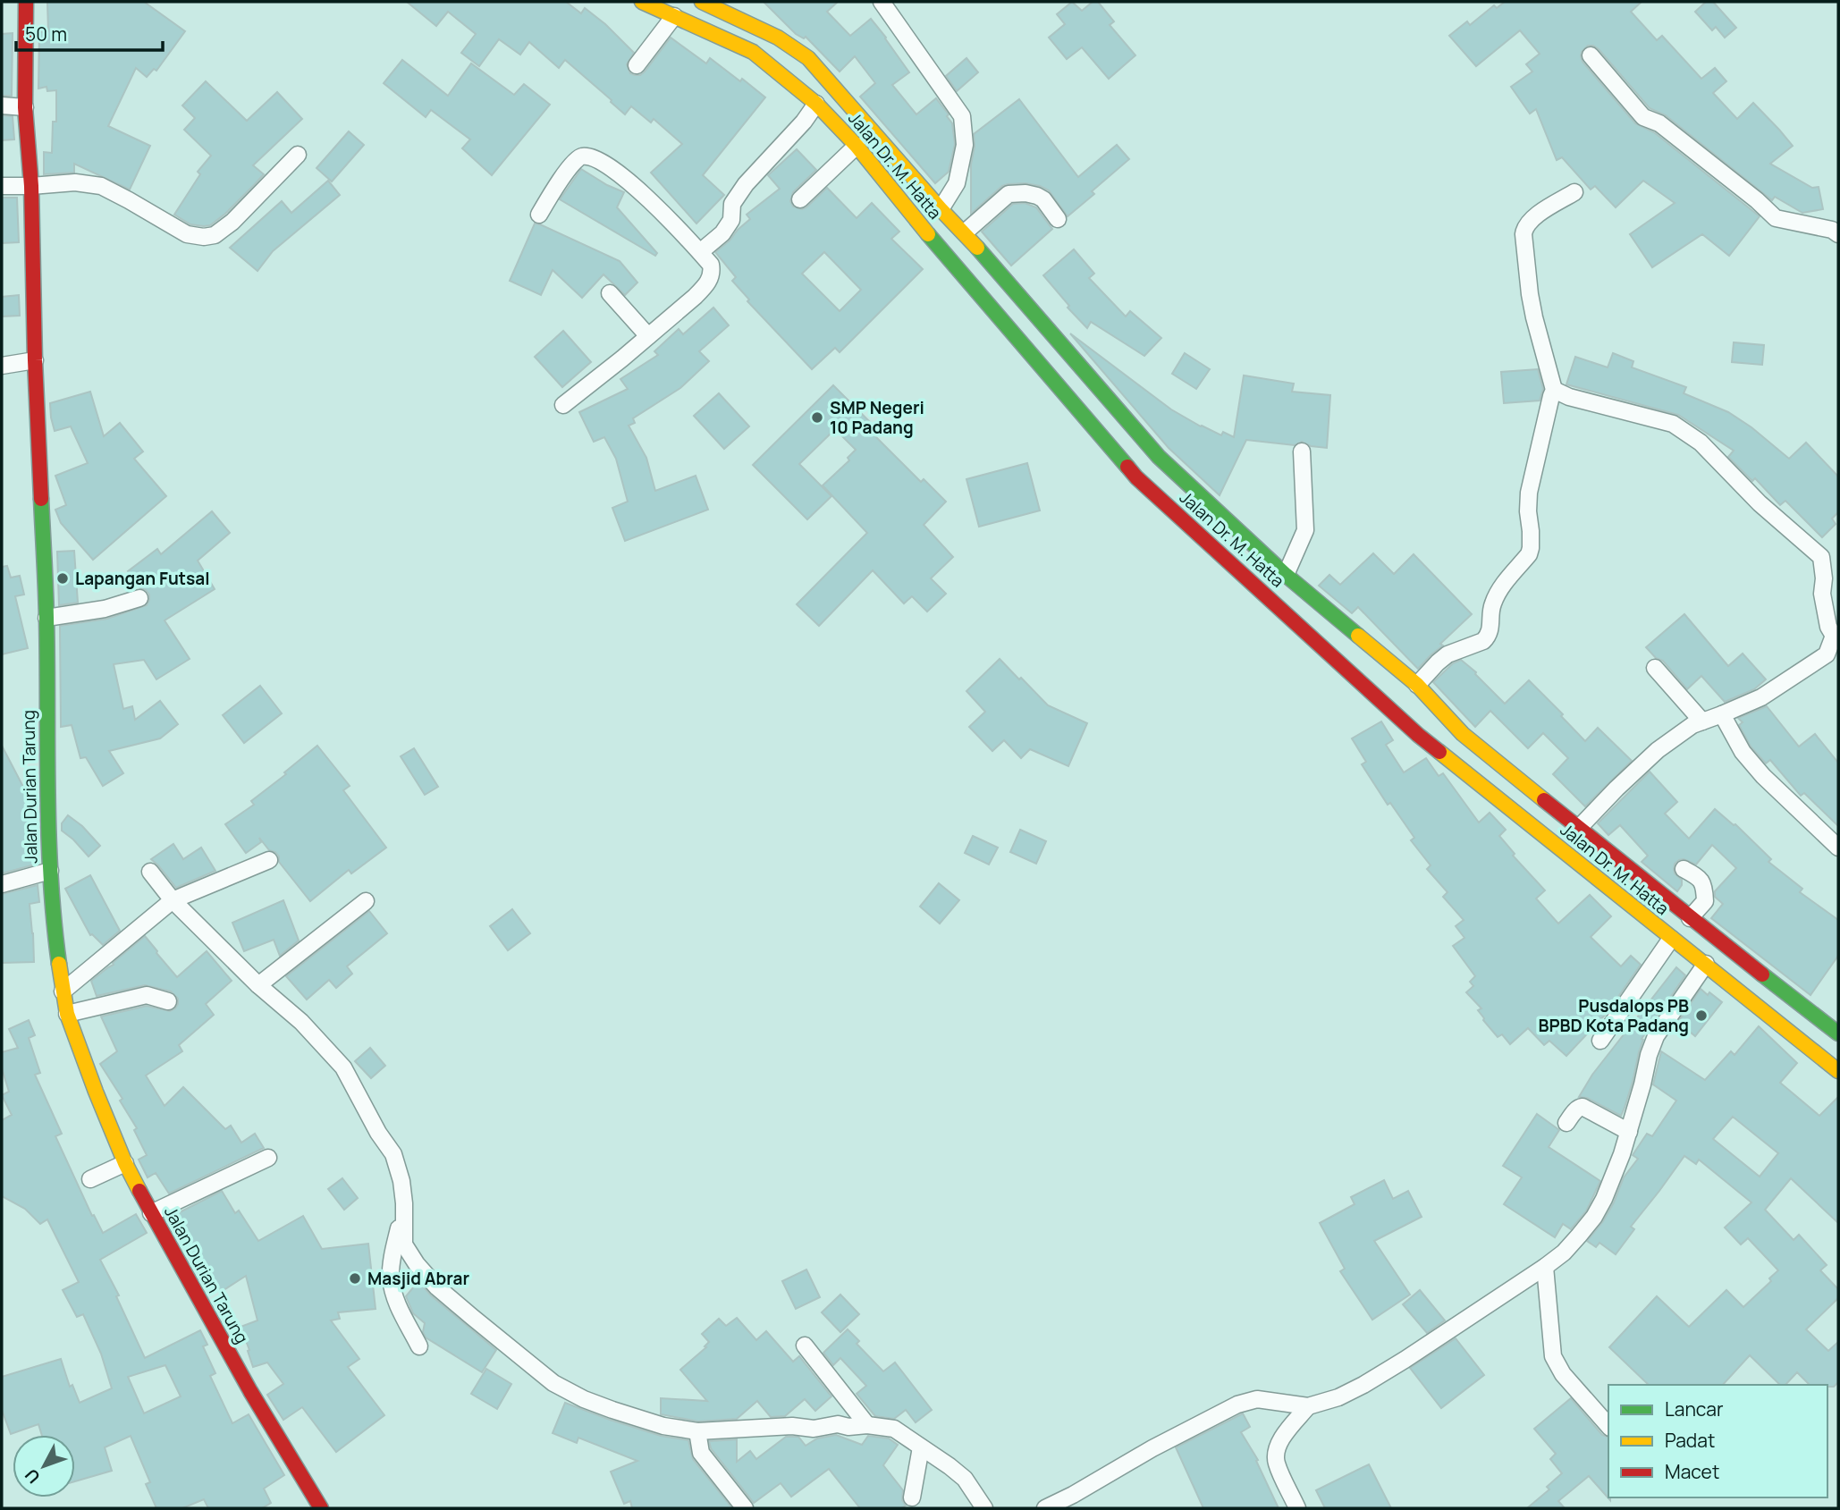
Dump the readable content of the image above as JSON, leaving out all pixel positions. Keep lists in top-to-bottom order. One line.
{"streets":{"main road":["Jalan Dr. M. Hatta","Jalan Durian Tarung"]},"places":["SMP Negeri 10 Padang","Lapangan Futsal","Pusdalops PB BPBD Kota Padang","Masjid Abrar"],"legend":["Lancar","Padat","Macet"],"scale_bar":"50 m","north":"bottom left"}
